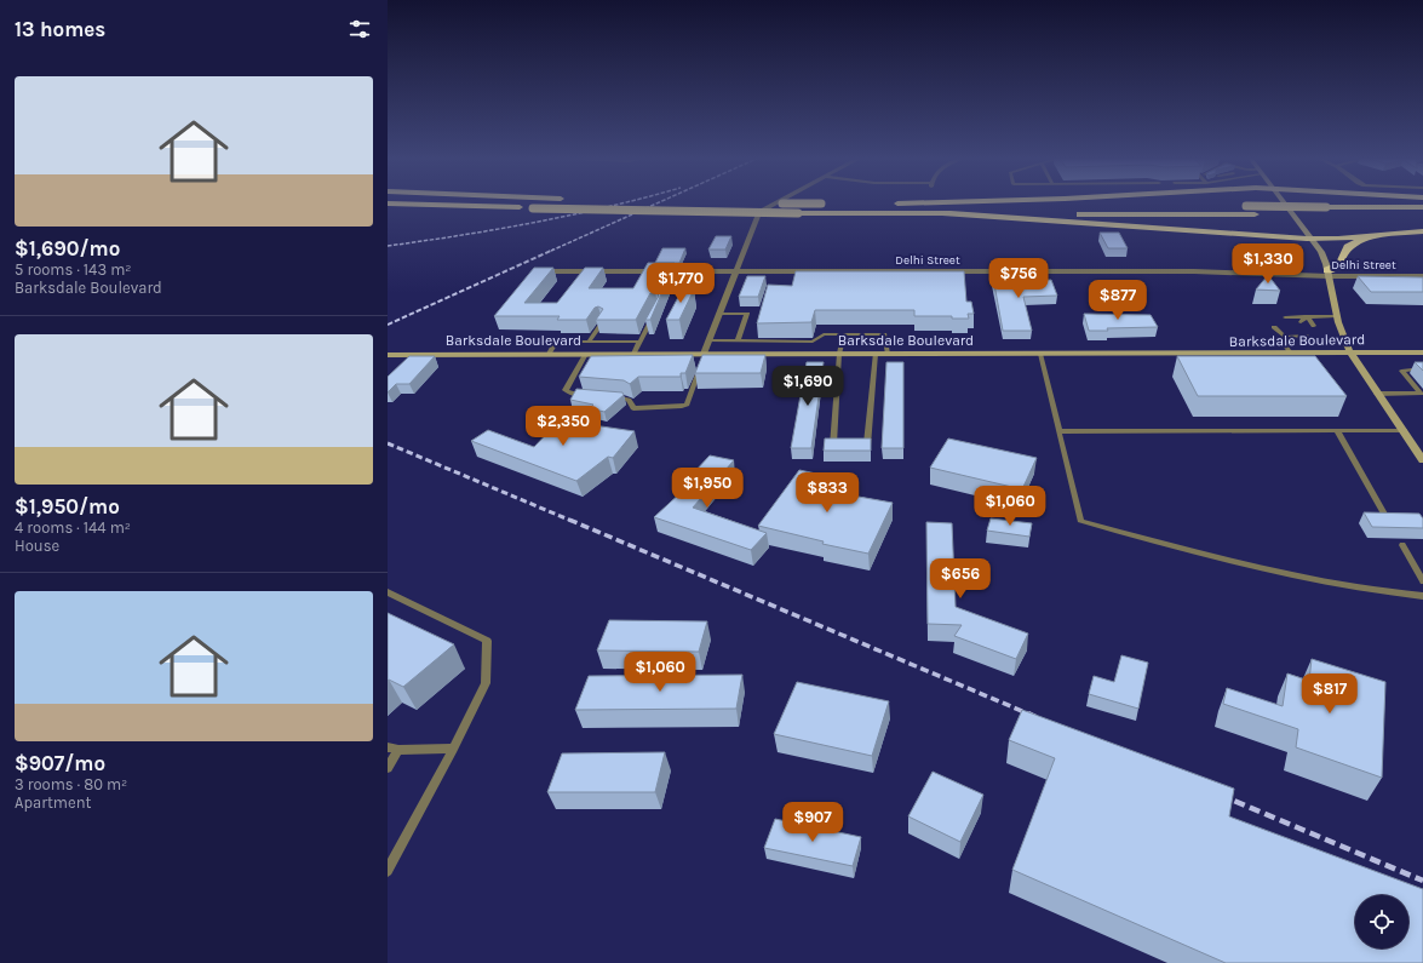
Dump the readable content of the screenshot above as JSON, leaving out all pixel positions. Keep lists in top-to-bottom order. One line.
{"streets":{"main road":["Barksdale Boulevard"],"street":["Delhi Street"]},"page":{"heading":"13 homes","list":[{"name":"$1,690/mo","note":"5 rooms · 143 m² · Barksdale Boulevard"},{"name":"$1,950/mo","note":"4 rooms · 144 m² · House"},{"name":"$907/mo","note":"3 rooms · 80 m² · Apartment"}],"price":["$1,330","$756","$1,770","$877","$1,690","$2,350","$1,950","$833","$1,060","$656","$1,060","$817","$907"]}}
